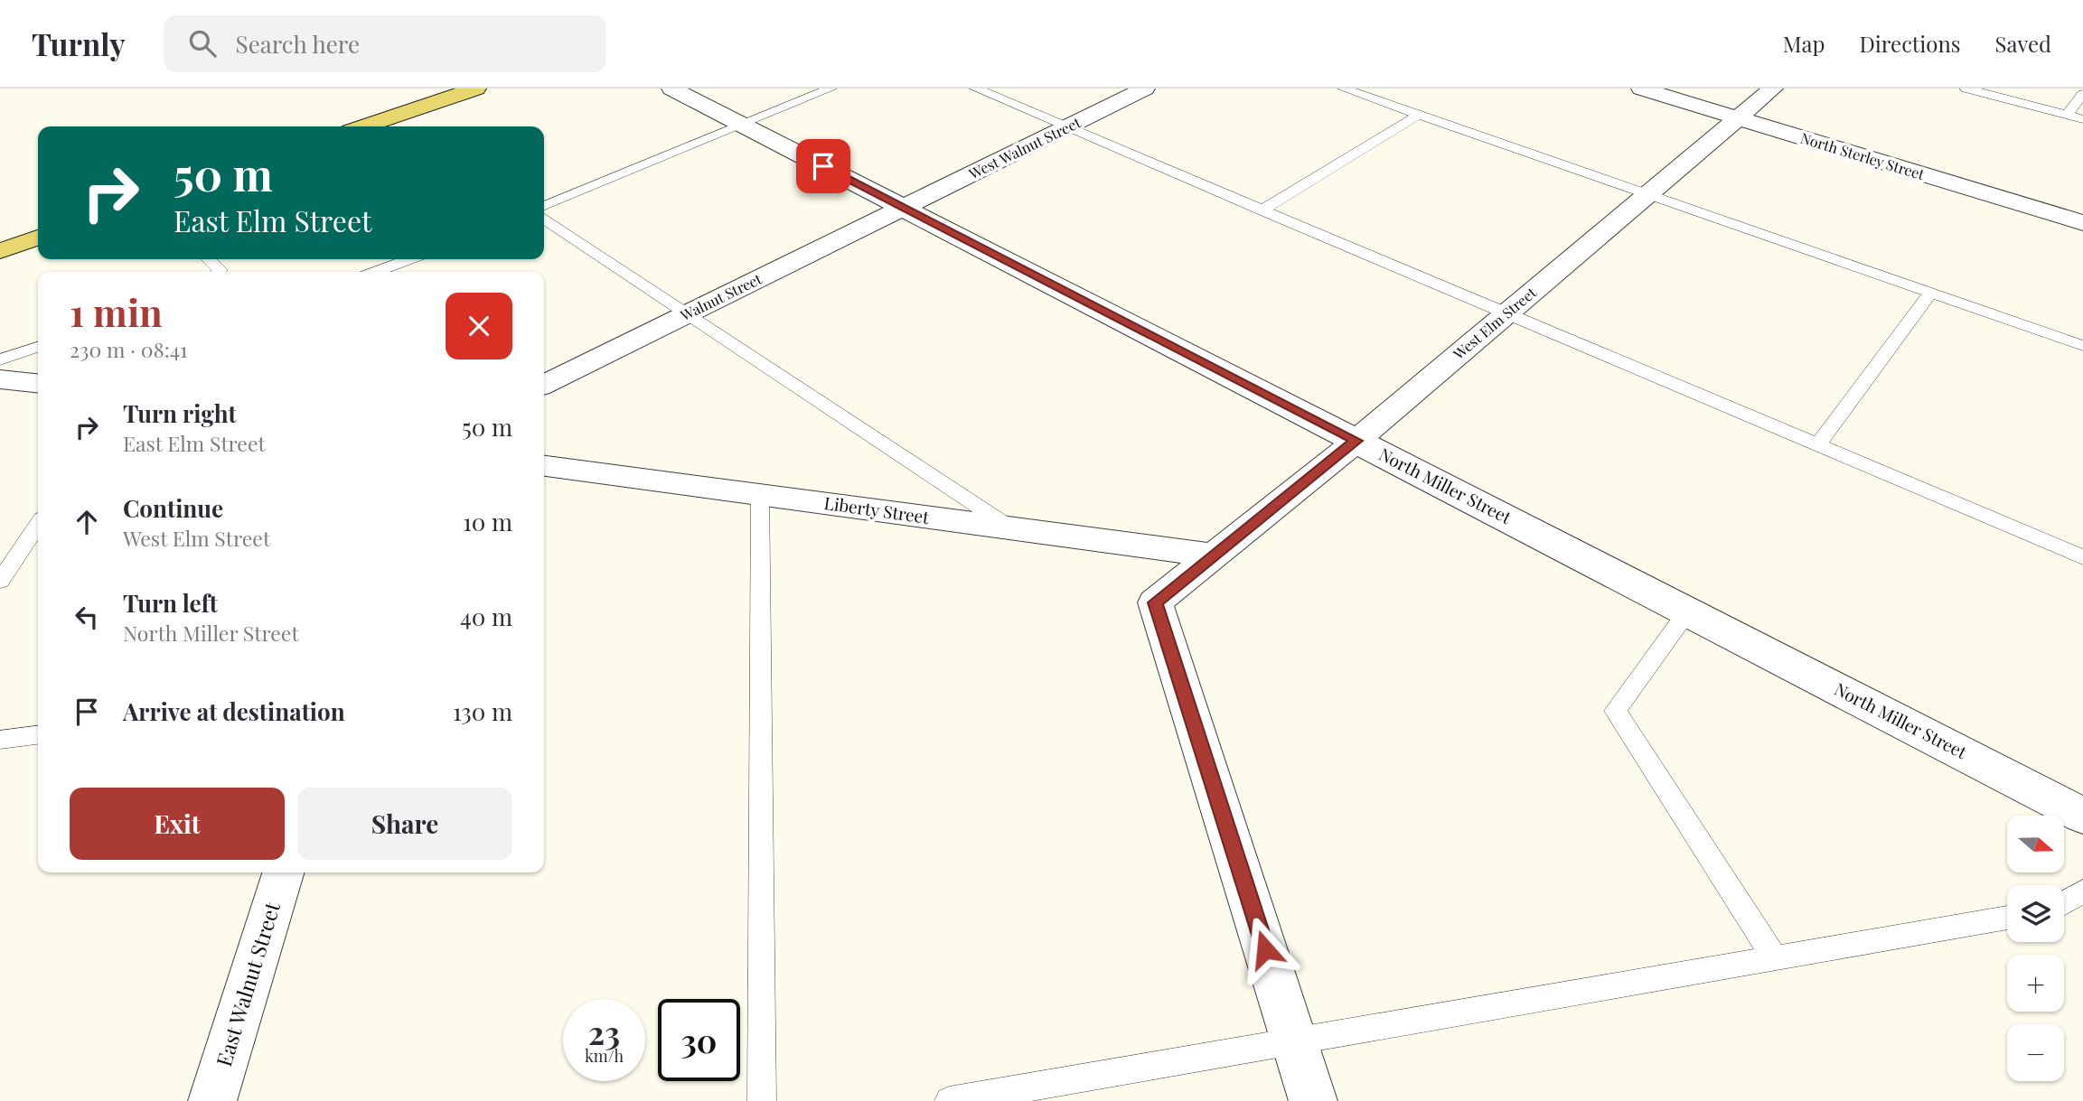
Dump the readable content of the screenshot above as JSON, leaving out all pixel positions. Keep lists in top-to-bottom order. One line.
{"streets":{"street":["West Walnut Street","North Sterley Street","Walnut Street","West Elm Street","North Miller Street","Liberty Street","East Walnut Street"]},"crossings":[["West Walnut Street","Walnut Street"],["West Walnut Street","North Miller Street"],["North Sterley Street","West Elm Street"],["Walnut Street","North Miller Street"],["West Elm Street","North Miller Street"],["West Elm Street","Liberty Street"]],"north":"right","page":{"header":"Turnly","search":"Search here","nav":["Map","Directions","Saved"],"turn":["50 m","East Elm Street"],"heading":["1 min","230 m · 08:41"],"list":[{"name":"Turn right","note":"East Elm Street","value":"50 m"},{"name":"Continue","note":"West Elm Street","value":"10 m"},{"name":"Turn left","note":"North Miller Street","value":"40 m"},{"name":"Arrive at destination","value":"130 m"}],"buttons":["Exit","Share"],"map_buttons":["+","−"],"speed":"23 km/h","limit":"30"}}
